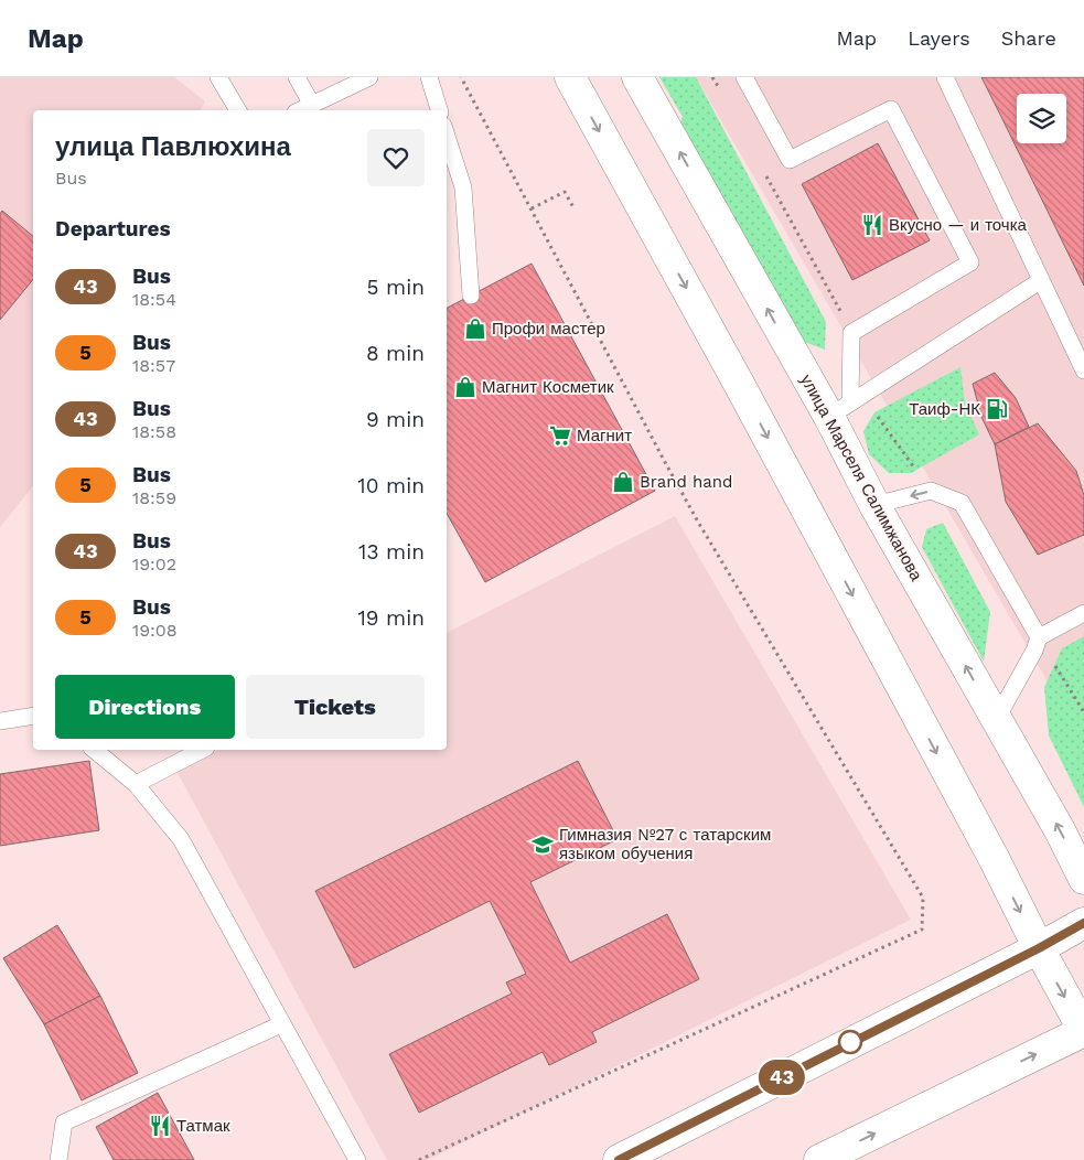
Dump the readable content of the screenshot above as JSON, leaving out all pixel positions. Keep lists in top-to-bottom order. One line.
{"streets":{"main road":["улица Марселя Салимжанова"]},"places":{"restaurant":["Вкусно — и точка","Татмак"],"shop":["Профи мастер","Магнит Косметик","Brand hand"],"fuel station":["Таиф-НК"],"supermarket":["Магнит"],"school or university":["Гимназия №27 с татарским языком обучения"]},"lines":["bus line 43"],"page":{"header":"Map","nav":["Map","Layers","Share"],"on_map":"43","heading":[["улица Павлюхина","Bus"],"Departures"],"list":[{"mark":"43","name":"Bus","note":"18:54","value":"5 min"},{"mark":"5","name":"Bus","note":"18:57","value":"8 min"},{"mark":"43","name":"Bus","note":"18:58","value":"9 min"},{"mark":"5","name":"Bus","note":"18:59","value":"10 min"},{"mark":"43","name":"Bus","note":"19:02","value":"13 min"},{"mark":"5","name":"Bus","note":"19:08","value":"19 min"}],"buttons":["Directions","Tickets"]}}
